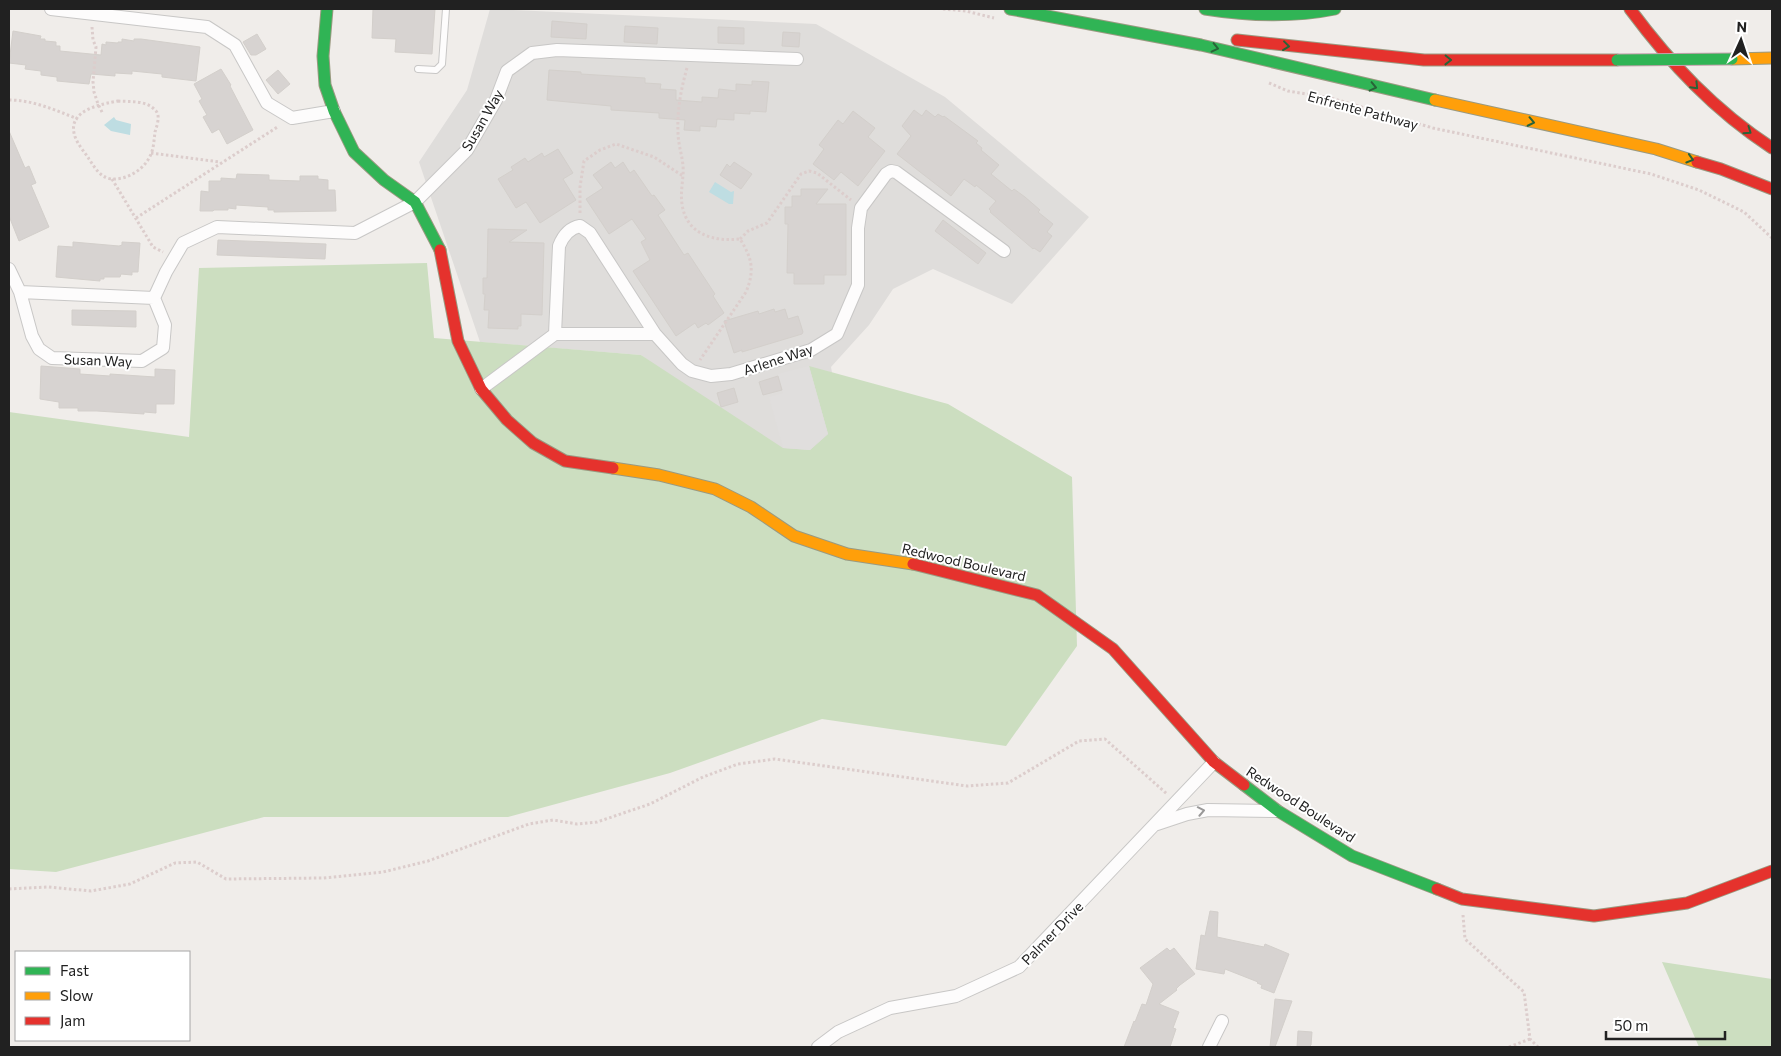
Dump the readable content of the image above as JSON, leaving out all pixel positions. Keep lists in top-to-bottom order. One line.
{"streets":{"main road":["Redwood Boulevard"],"street":["Susan Way","Arlene Way","Palmer Drive"],"path":["Enfrente Pathway"]},"crossings":[["Susan Way","Redwood Boulevard"],["Redwood Boulevard","Palmer Drive"]],"legend":["Fast","Slow","Jam"],"scale_bar":"50 m","north":"top"}
